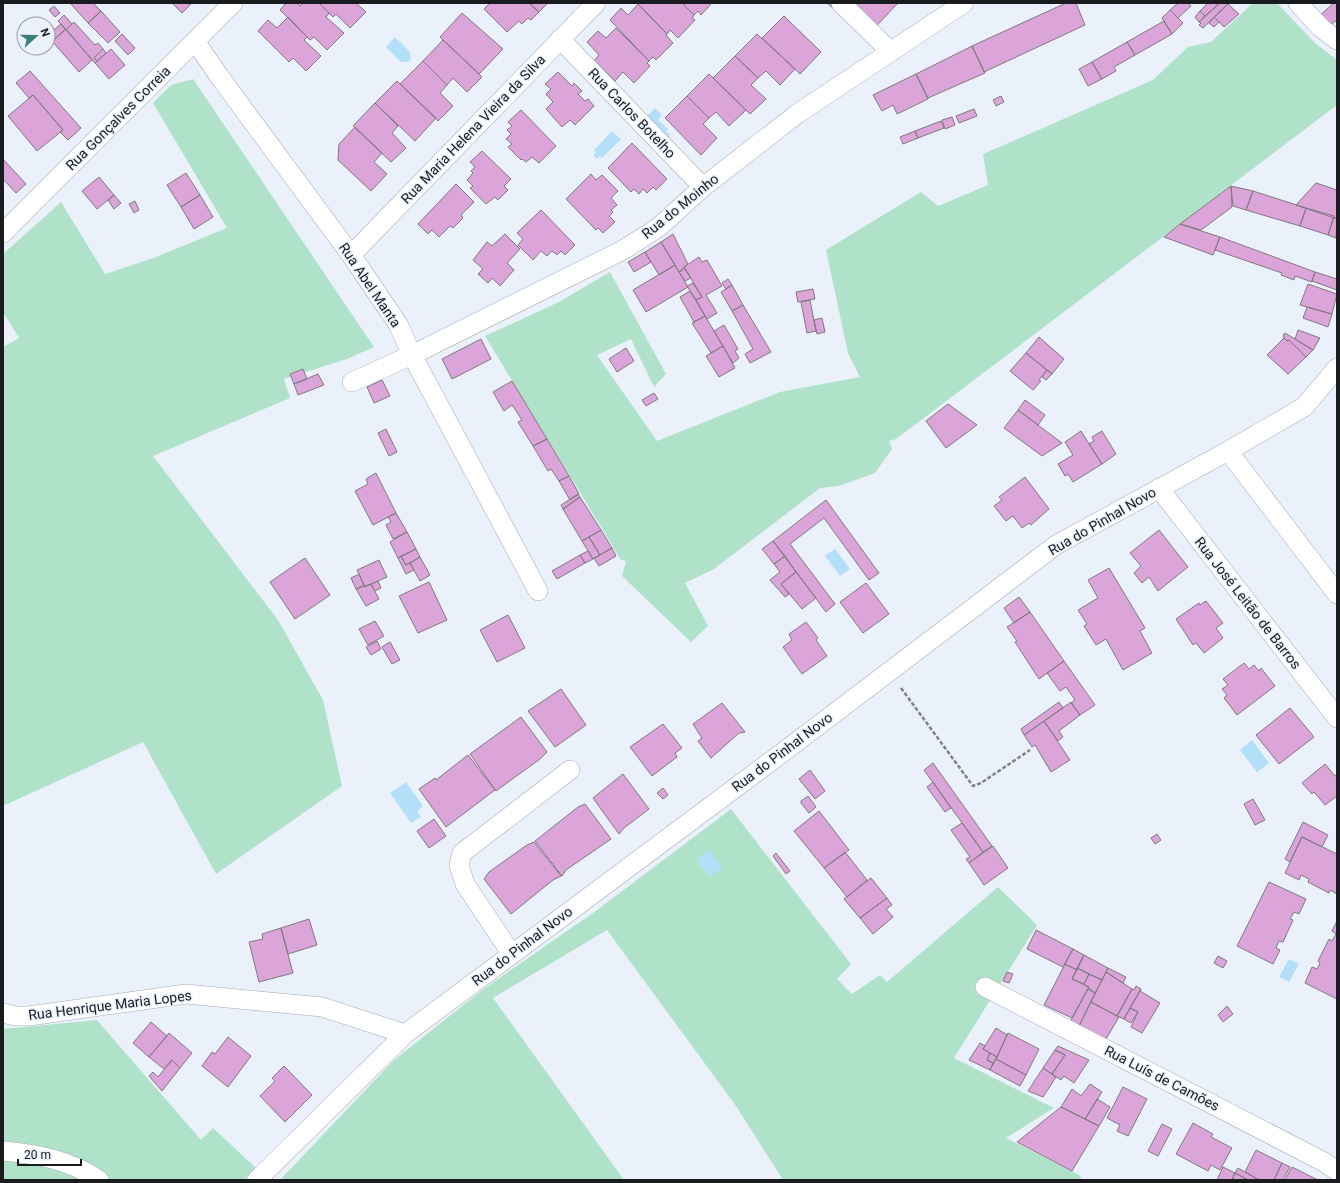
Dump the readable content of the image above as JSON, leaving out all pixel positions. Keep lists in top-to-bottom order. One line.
{"streets":{"street":["Rua Carlos Botelho","Rua Gonçalves Correia","Rua Maria Helena Vieira da Silva","Rua do Moinho","Rua Abel Manta","Rua do Pinhal Novo","Rua José Leitão de Barros","Rua Henrique Maria Lopes","Rua Luís de Camões"]},"crossings":[["Rua Carlos Botelho","Rua Maria Helena Vieira da Silva"],["Rua Carlos Botelho","Rua do Moinho"],["Rua Gonçalves Correia","Rua Abel Manta"],["Rua Maria Helena Vieira da Silva","Rua Abel Manta"],["Rua do Moinho","Rua Abel Manta"],["Rua do Pinhal Novo","Rua José Leitão de Barros"],["Rua do Pinhal Novo","Rua Henrique Maria Lopes"]],"scale_bar":"20 m","north":"right"}
